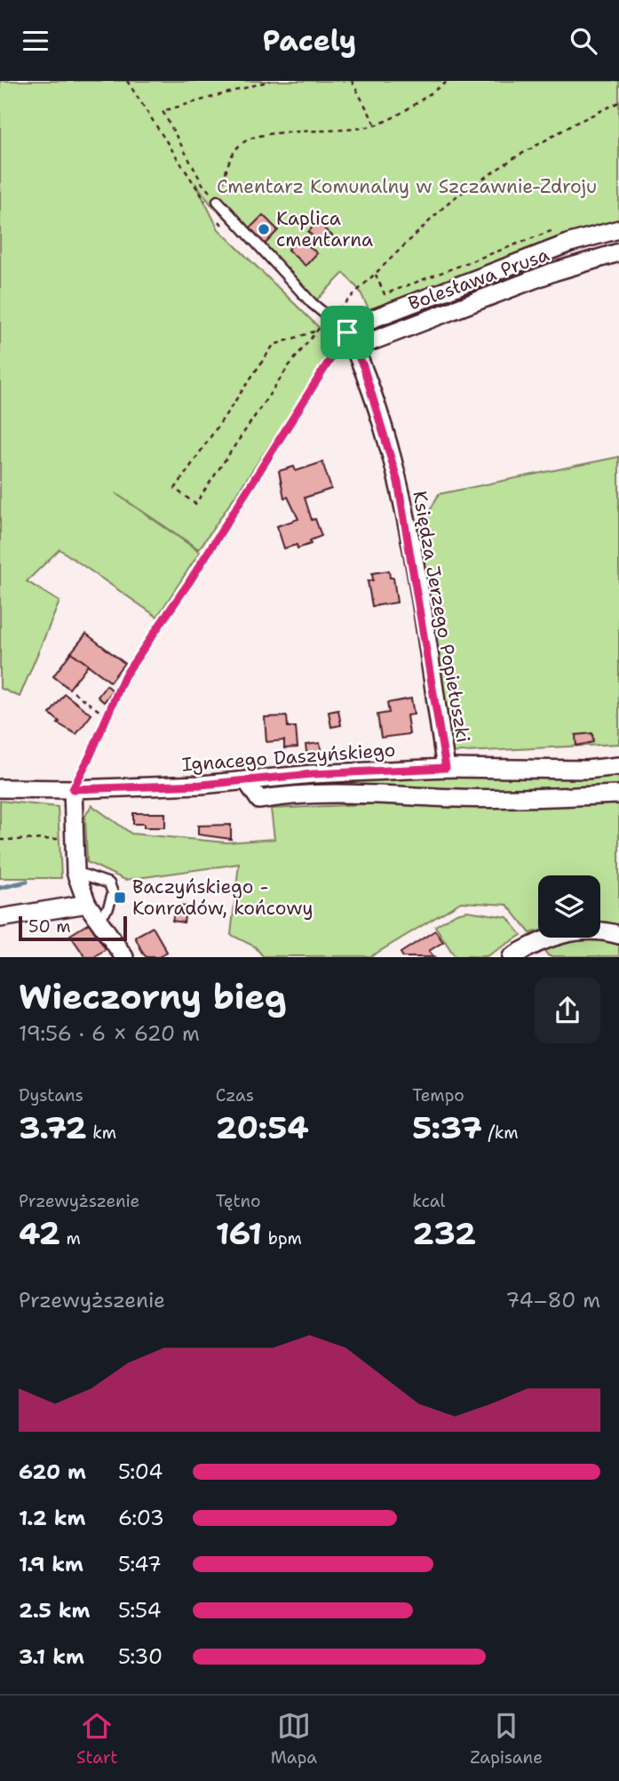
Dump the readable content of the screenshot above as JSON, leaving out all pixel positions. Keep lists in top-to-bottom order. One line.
{"streets":{"street":["Bolesława Prusa","Księdza Jerzego Popiełuszki","Ignacego Daszyńskiego"]},"crossings":[["Bolesława Prusa","Księdza Jerzego Popiełuszki"],["Księdza Jerzego Popiełuszki","Ignacego Daszyńskiego"]],"parks":["Cmentarz Komunalny w Szczawnie-Zdroju"],"places":{"other":["Kaplica cmentarna"],"transit":["Baczyńskiego - Konradów, końcowy"]},"scale_bar":"50 m","page":{"header":"Pacely","scale":"50 m","heading":["Wieczorny bieg","19:56 · 6 × 620 m"],"stats":[["Dystans","3.72 km"],["Czas","20:54"],["Tempo","5:37 /km"],["Przewyższenie","42 m"],["Tętno","161 bpm"],["kcal","232"]],"chart":["Przewyższenie","74–80 m"],"list":[{"name":"620 m","note":"5:04"},{"name":"1.2 km","note":"6:03"},{"name":"1.9 km","note":"5:47"},{"name":"2.5 km","note":"5:54"},{"name":"3.1 km","note":"5:30"}],"tabs":["Start","Mapa","Zapisane"]}}
